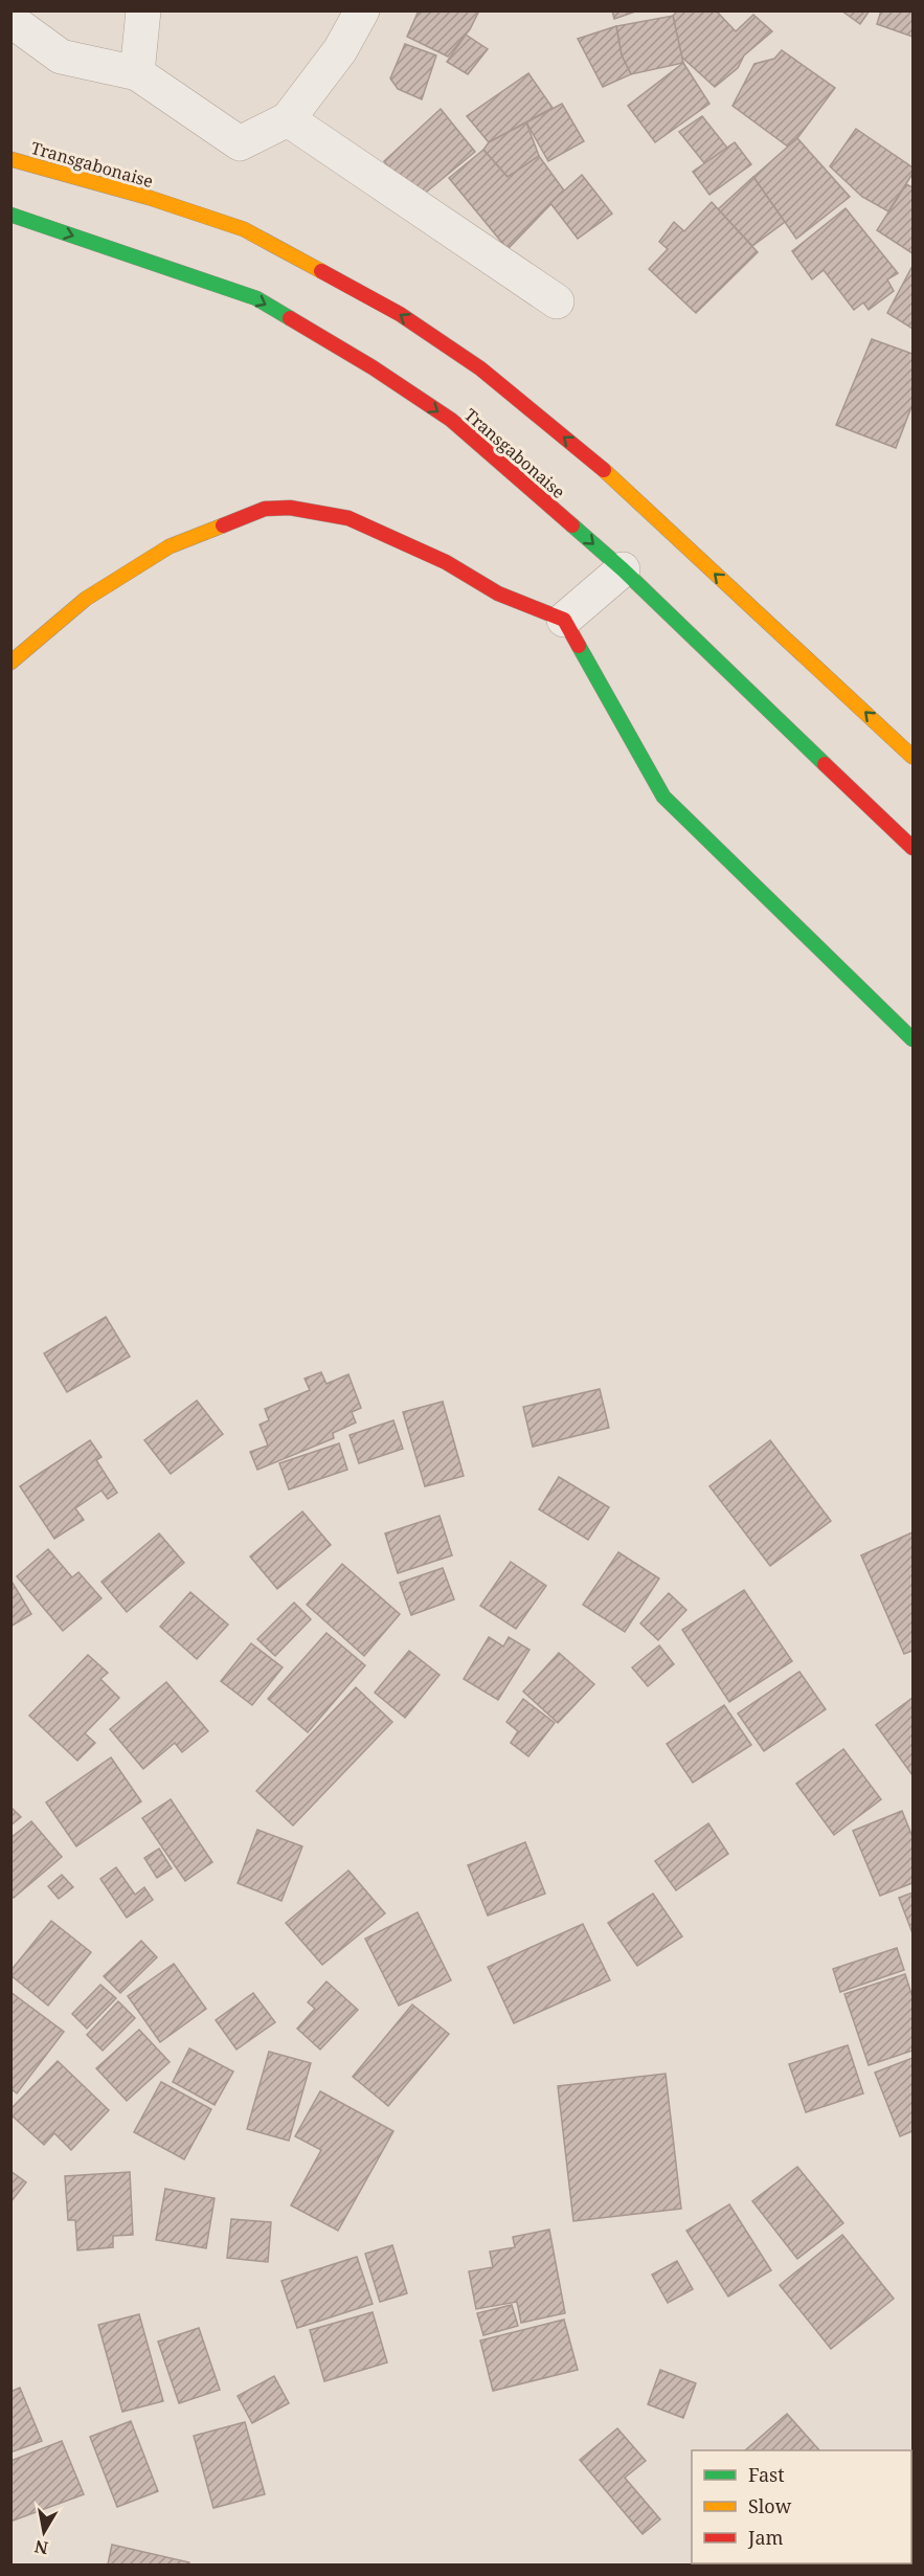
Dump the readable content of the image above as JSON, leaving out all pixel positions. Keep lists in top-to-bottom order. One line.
{"streets":{"main road":["Transgabonaise"]},"legend":["Fast","Slow","Jam"],"north":"bottom"}
